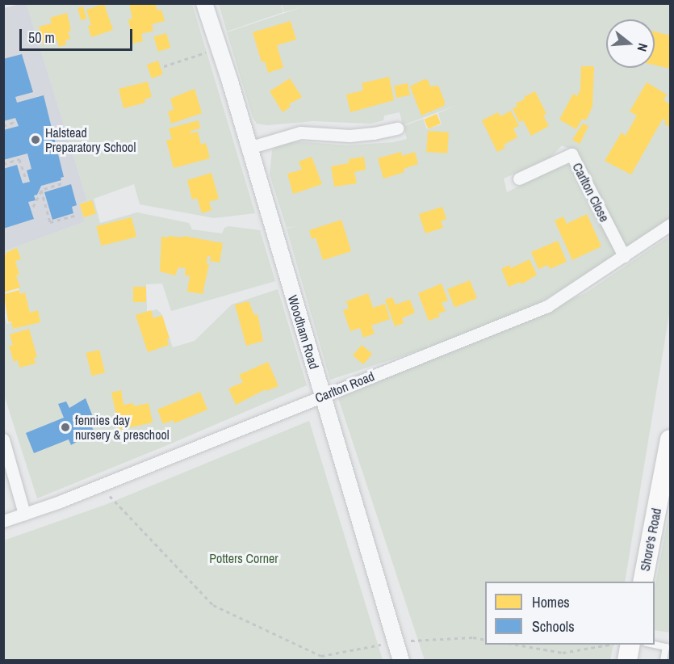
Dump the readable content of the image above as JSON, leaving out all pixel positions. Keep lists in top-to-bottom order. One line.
{"streets":{"main road":["Shore's Road"],"street":["Carlton Close","Woodham Road","Carlton Road"]},"crossings":[["Carlton Close","Carlton Road"],["Woodham Road","Carlton Road"]],"parks":["Potters Corner"],"places":["Halstead Preparatory School","fennies day nursery & preschool"],"legend":["Homes","Schools"],"scale_bar":"50 m","north":"right"}
